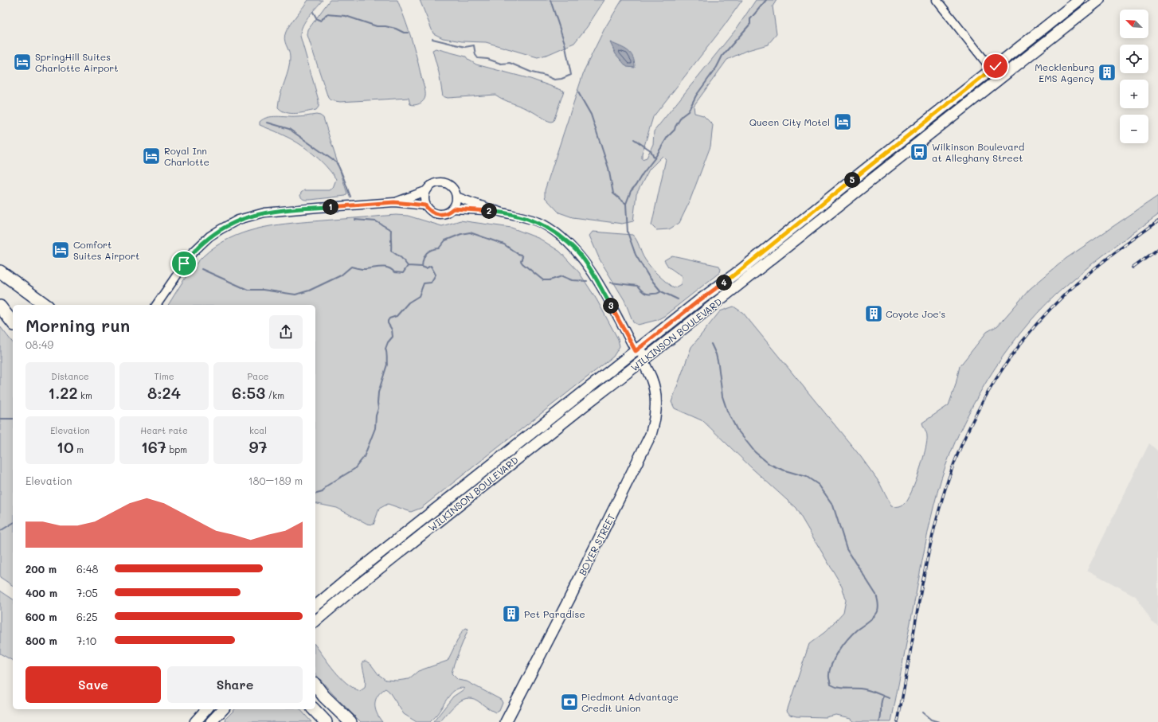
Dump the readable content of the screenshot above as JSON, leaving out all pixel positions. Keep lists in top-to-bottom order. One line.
{"streets":{"main road":["WILKINSON BOULEVARD","BOYER STREET"]},"crossings":[["WILKINSON BOULEVARD","BOYER STREET"]],"places":{"hotel":["SpringHill Suites Charlotte Airport","Queen City Motel","Royal Inn Charlotte","Comfort Suites Airport"],"building":["Mecklenburg EMS Agency","Coyote Joe's","Pet Paradise"],"bus stop":["Wilkinson Boulevard at Alleghany Street"],"bank":["Piedmont Advantage Credit Union"]},"north":"top left","page":{"map_buttons":["+","−"],"pins":["5","1","2","4","3"],"heading":["Morning run","08:49"],"stats":[["Distance","1.22 km"],["Time","8:24"],["Pace","6:53 /km"],["Elevation","10 m"],["Heart rate","167 bpm"],["kcal","97"]],"chart":["Elevation","180–189 m"],"list":[{"name":"200 m","note":"6:48"},{"name":"400 m","note":"7:05"},{"name":"600 m","note":"6:25"},{"name":"800 m","note":"7:10"}],"buttons":["Save","Share"]}}
